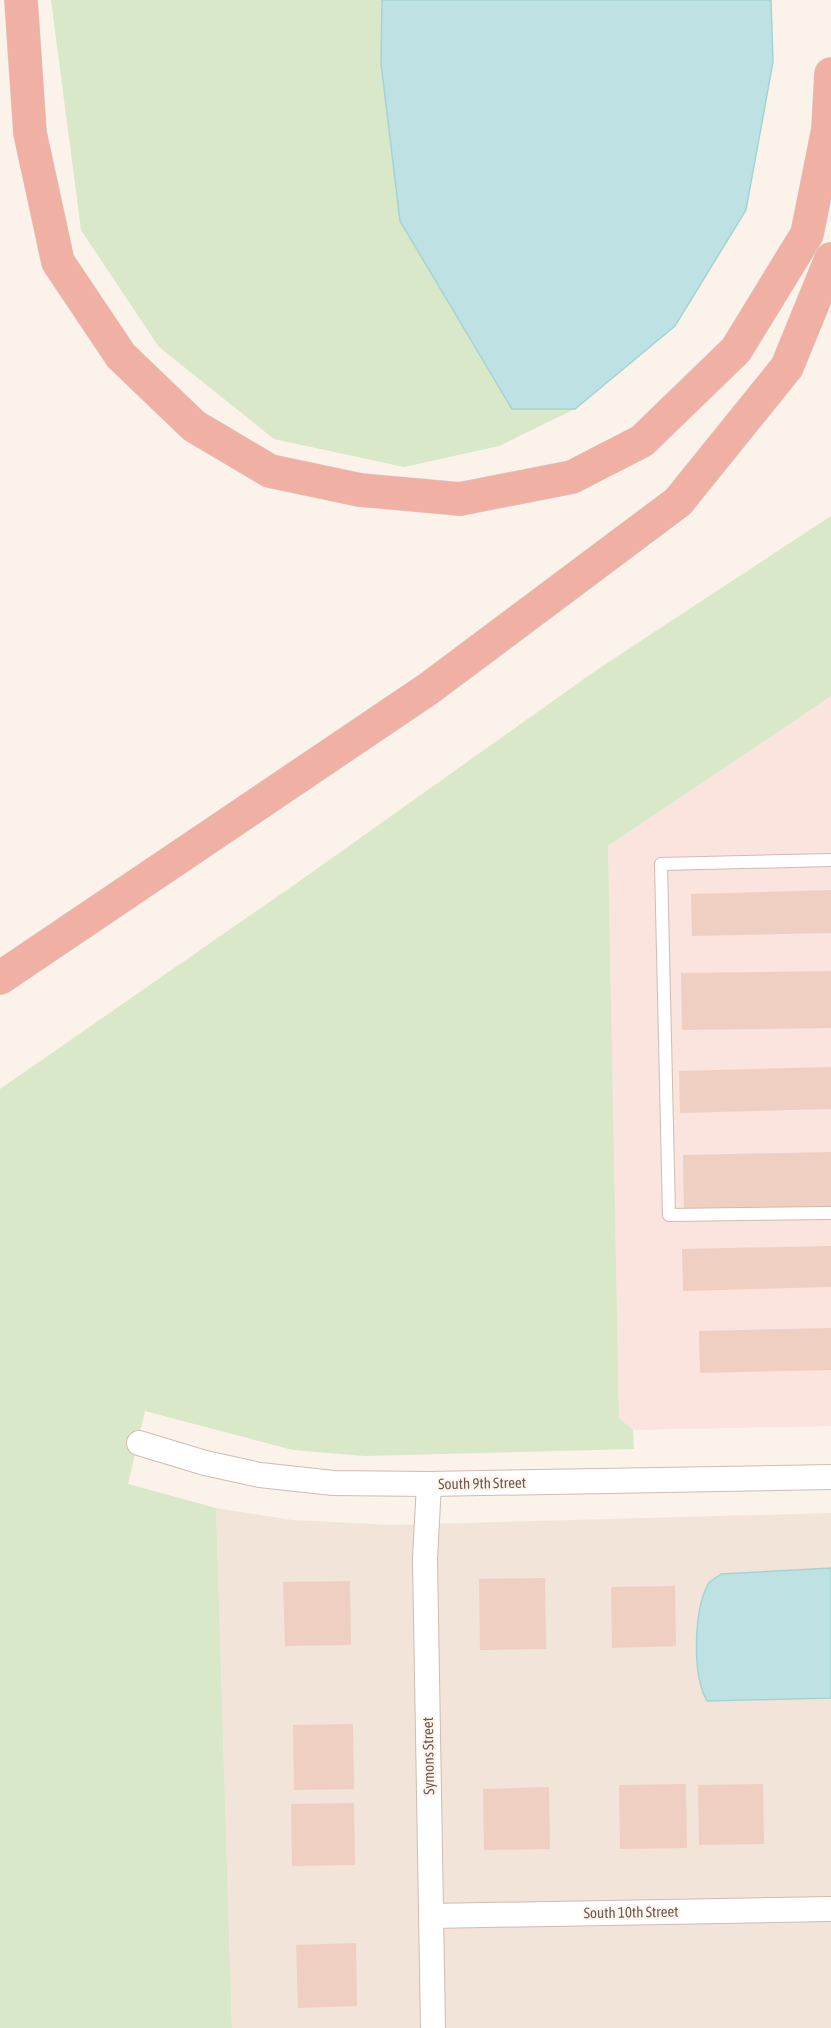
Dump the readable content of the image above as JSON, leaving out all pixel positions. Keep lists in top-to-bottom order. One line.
{"streets":{"street":["South 9th Street","Symons Street","South 10th Street"]},"crossings":[["South 9th Street","Symons Street"],["Symons Street","South 10th Street"]]}
